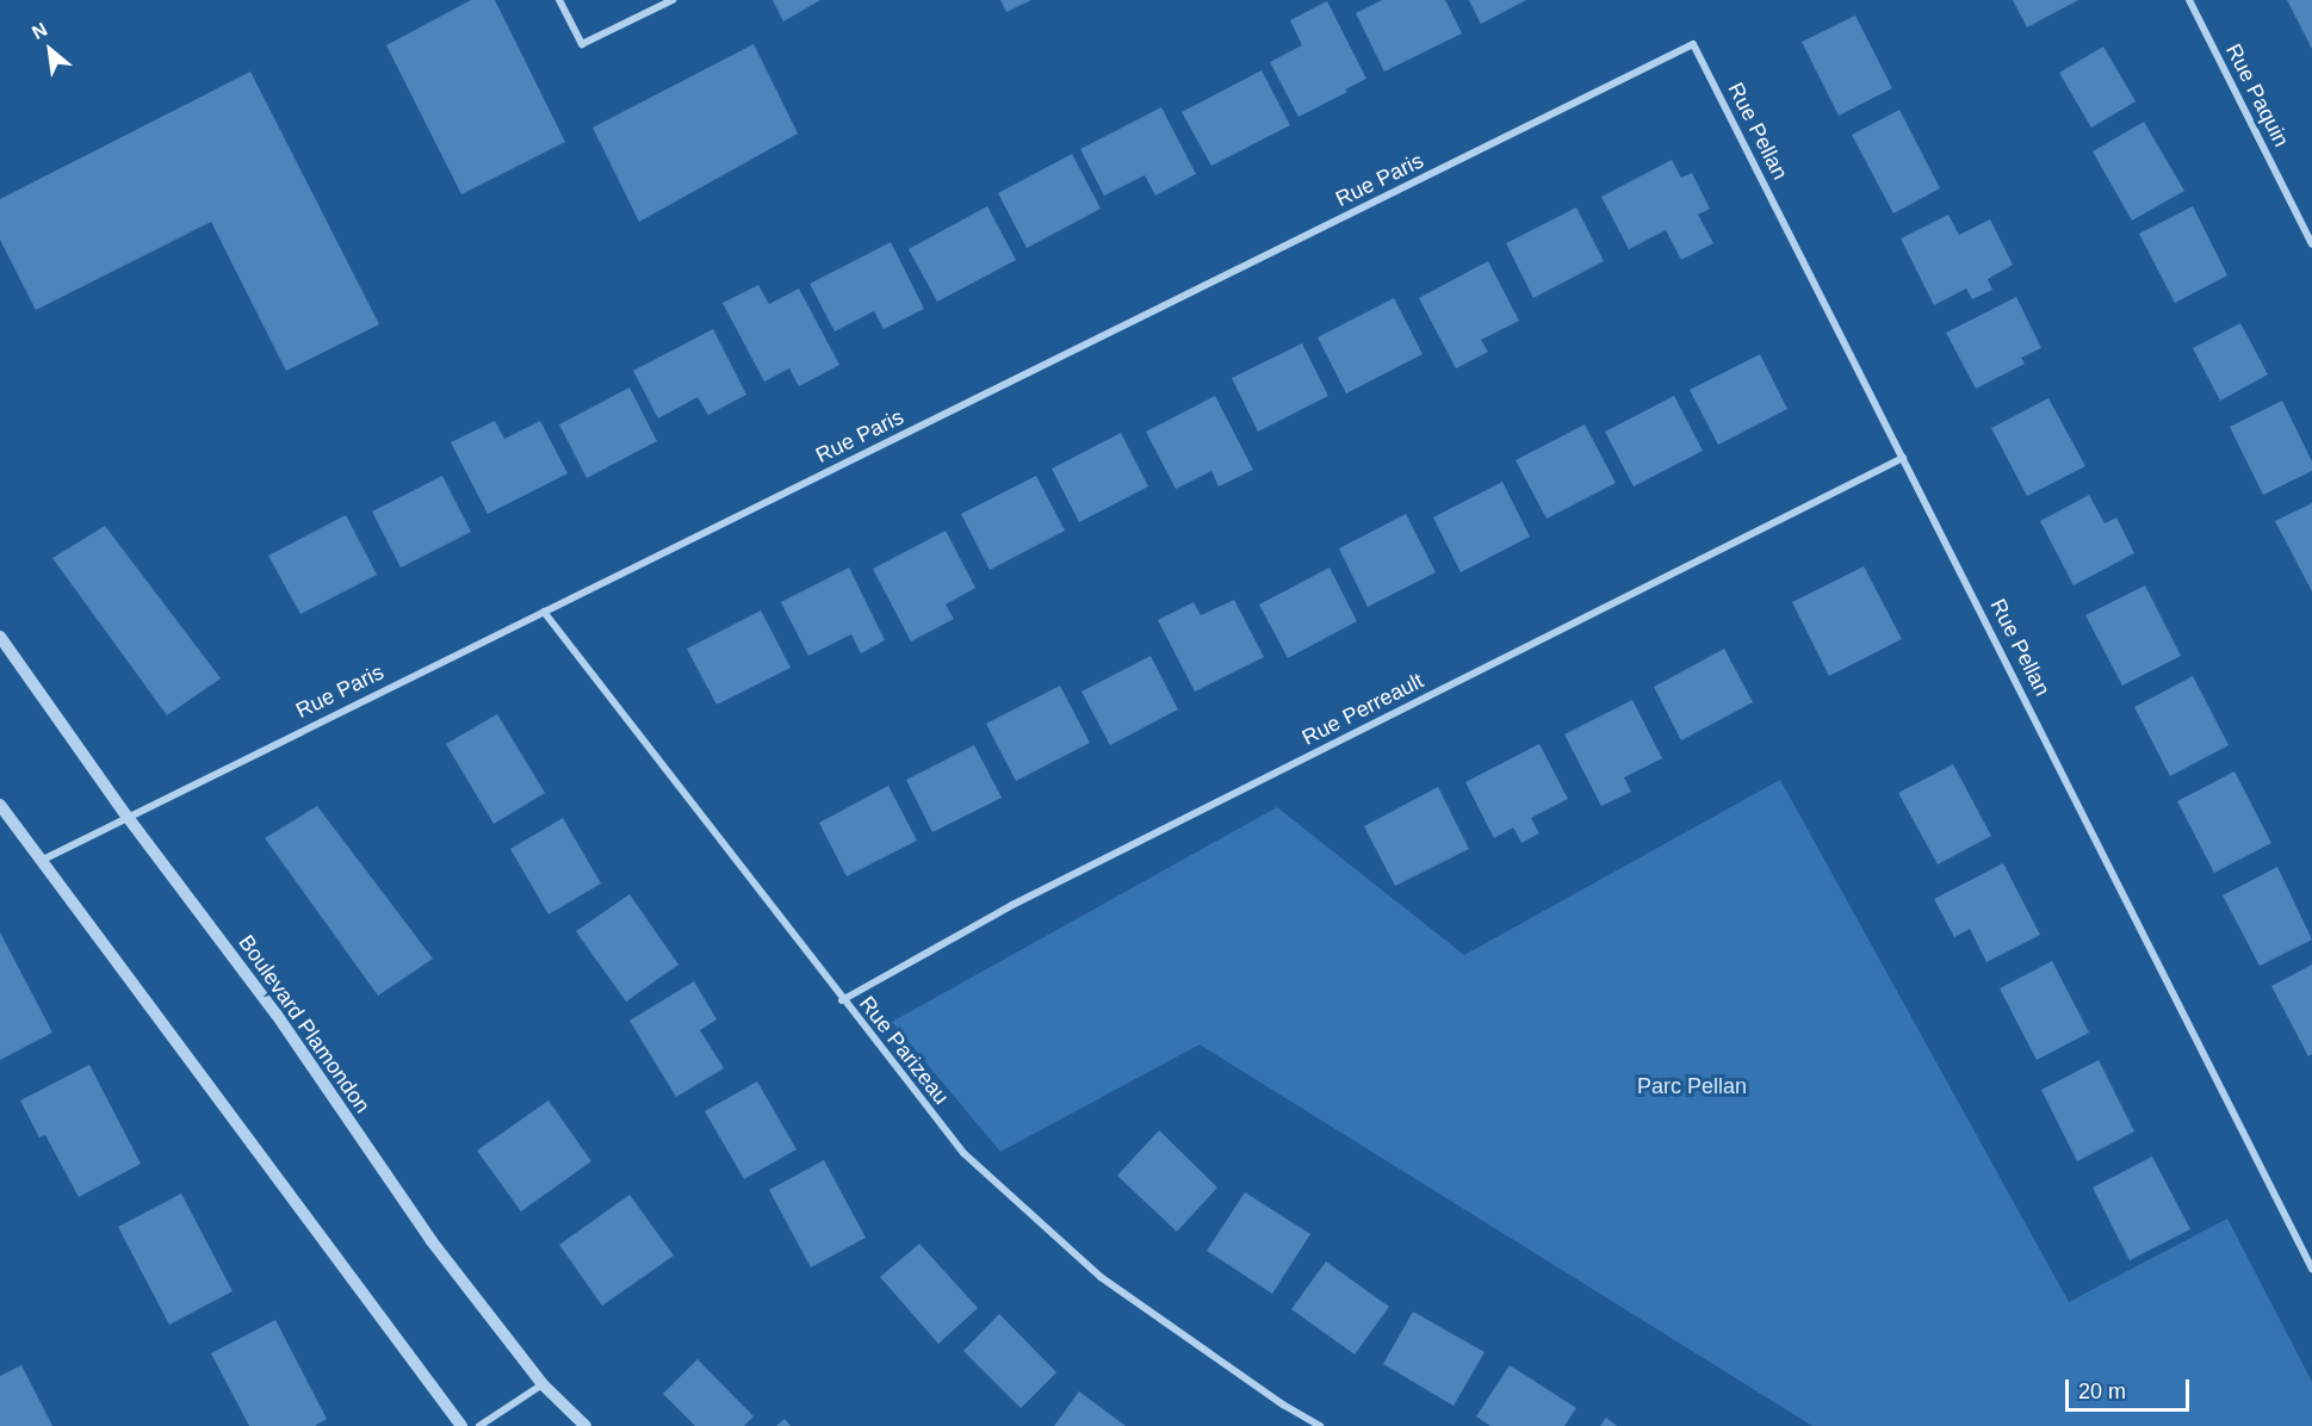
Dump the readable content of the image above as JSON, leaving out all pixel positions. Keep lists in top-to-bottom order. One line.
{"streets":{"street":["Rue Paquin","Rue Pellan","Rue Paris","Rue Perreault","Boulevard Plamondon","Rue Parizeau"]},"crossings":[["Rue Pellan","Rue Paris"],["Rue Pellan","Rue Perreault"],["Rue Paris","Boulevard Plamondon"],["Rue Paris","Rue Parizeau"],["Rue Perreault","Rue Parizeau"]],"parks":["Parc Pellan"],"scale_bar":"20 m","north":"top left"}
